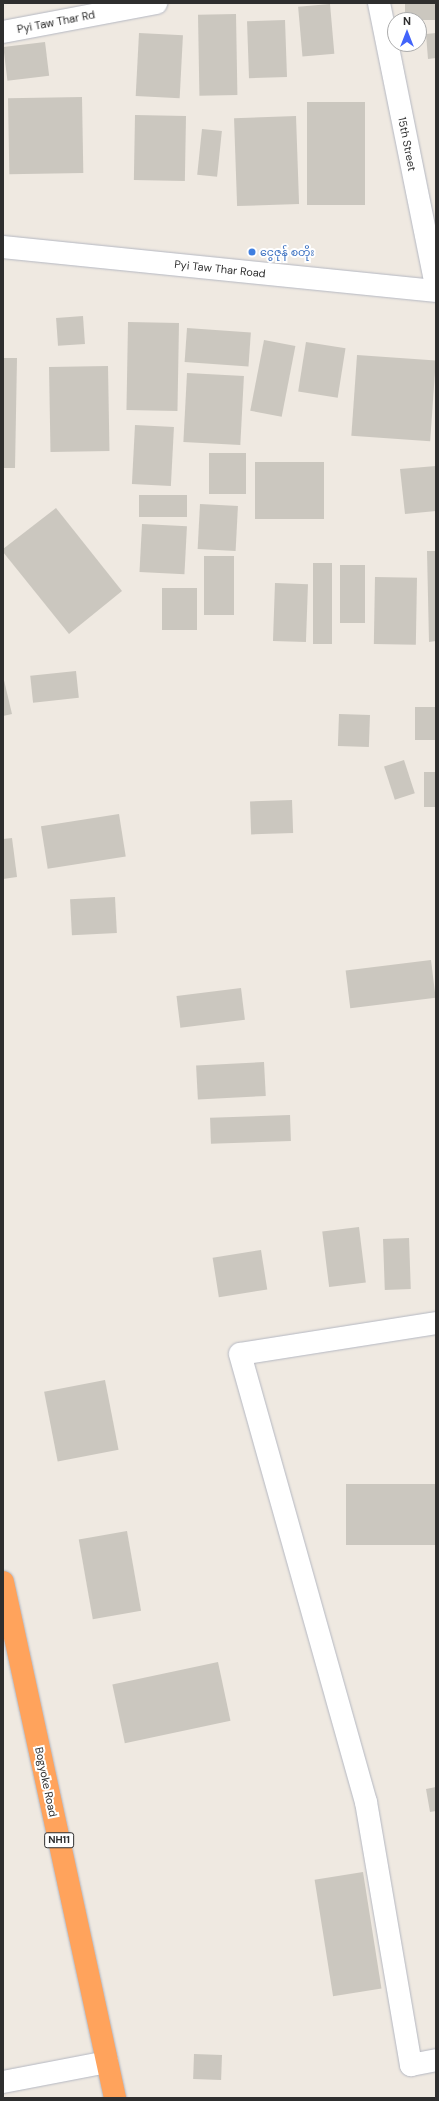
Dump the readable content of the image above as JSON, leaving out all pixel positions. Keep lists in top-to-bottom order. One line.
{"streets":{"highway":["Bogyoke Road","NH11"],"street":["Pyi Taw Thar Rd","15th Street","Pyi Taw Thar Road"]},"places":["ငွေဇုန် စတိုး"],"north":"top"}
